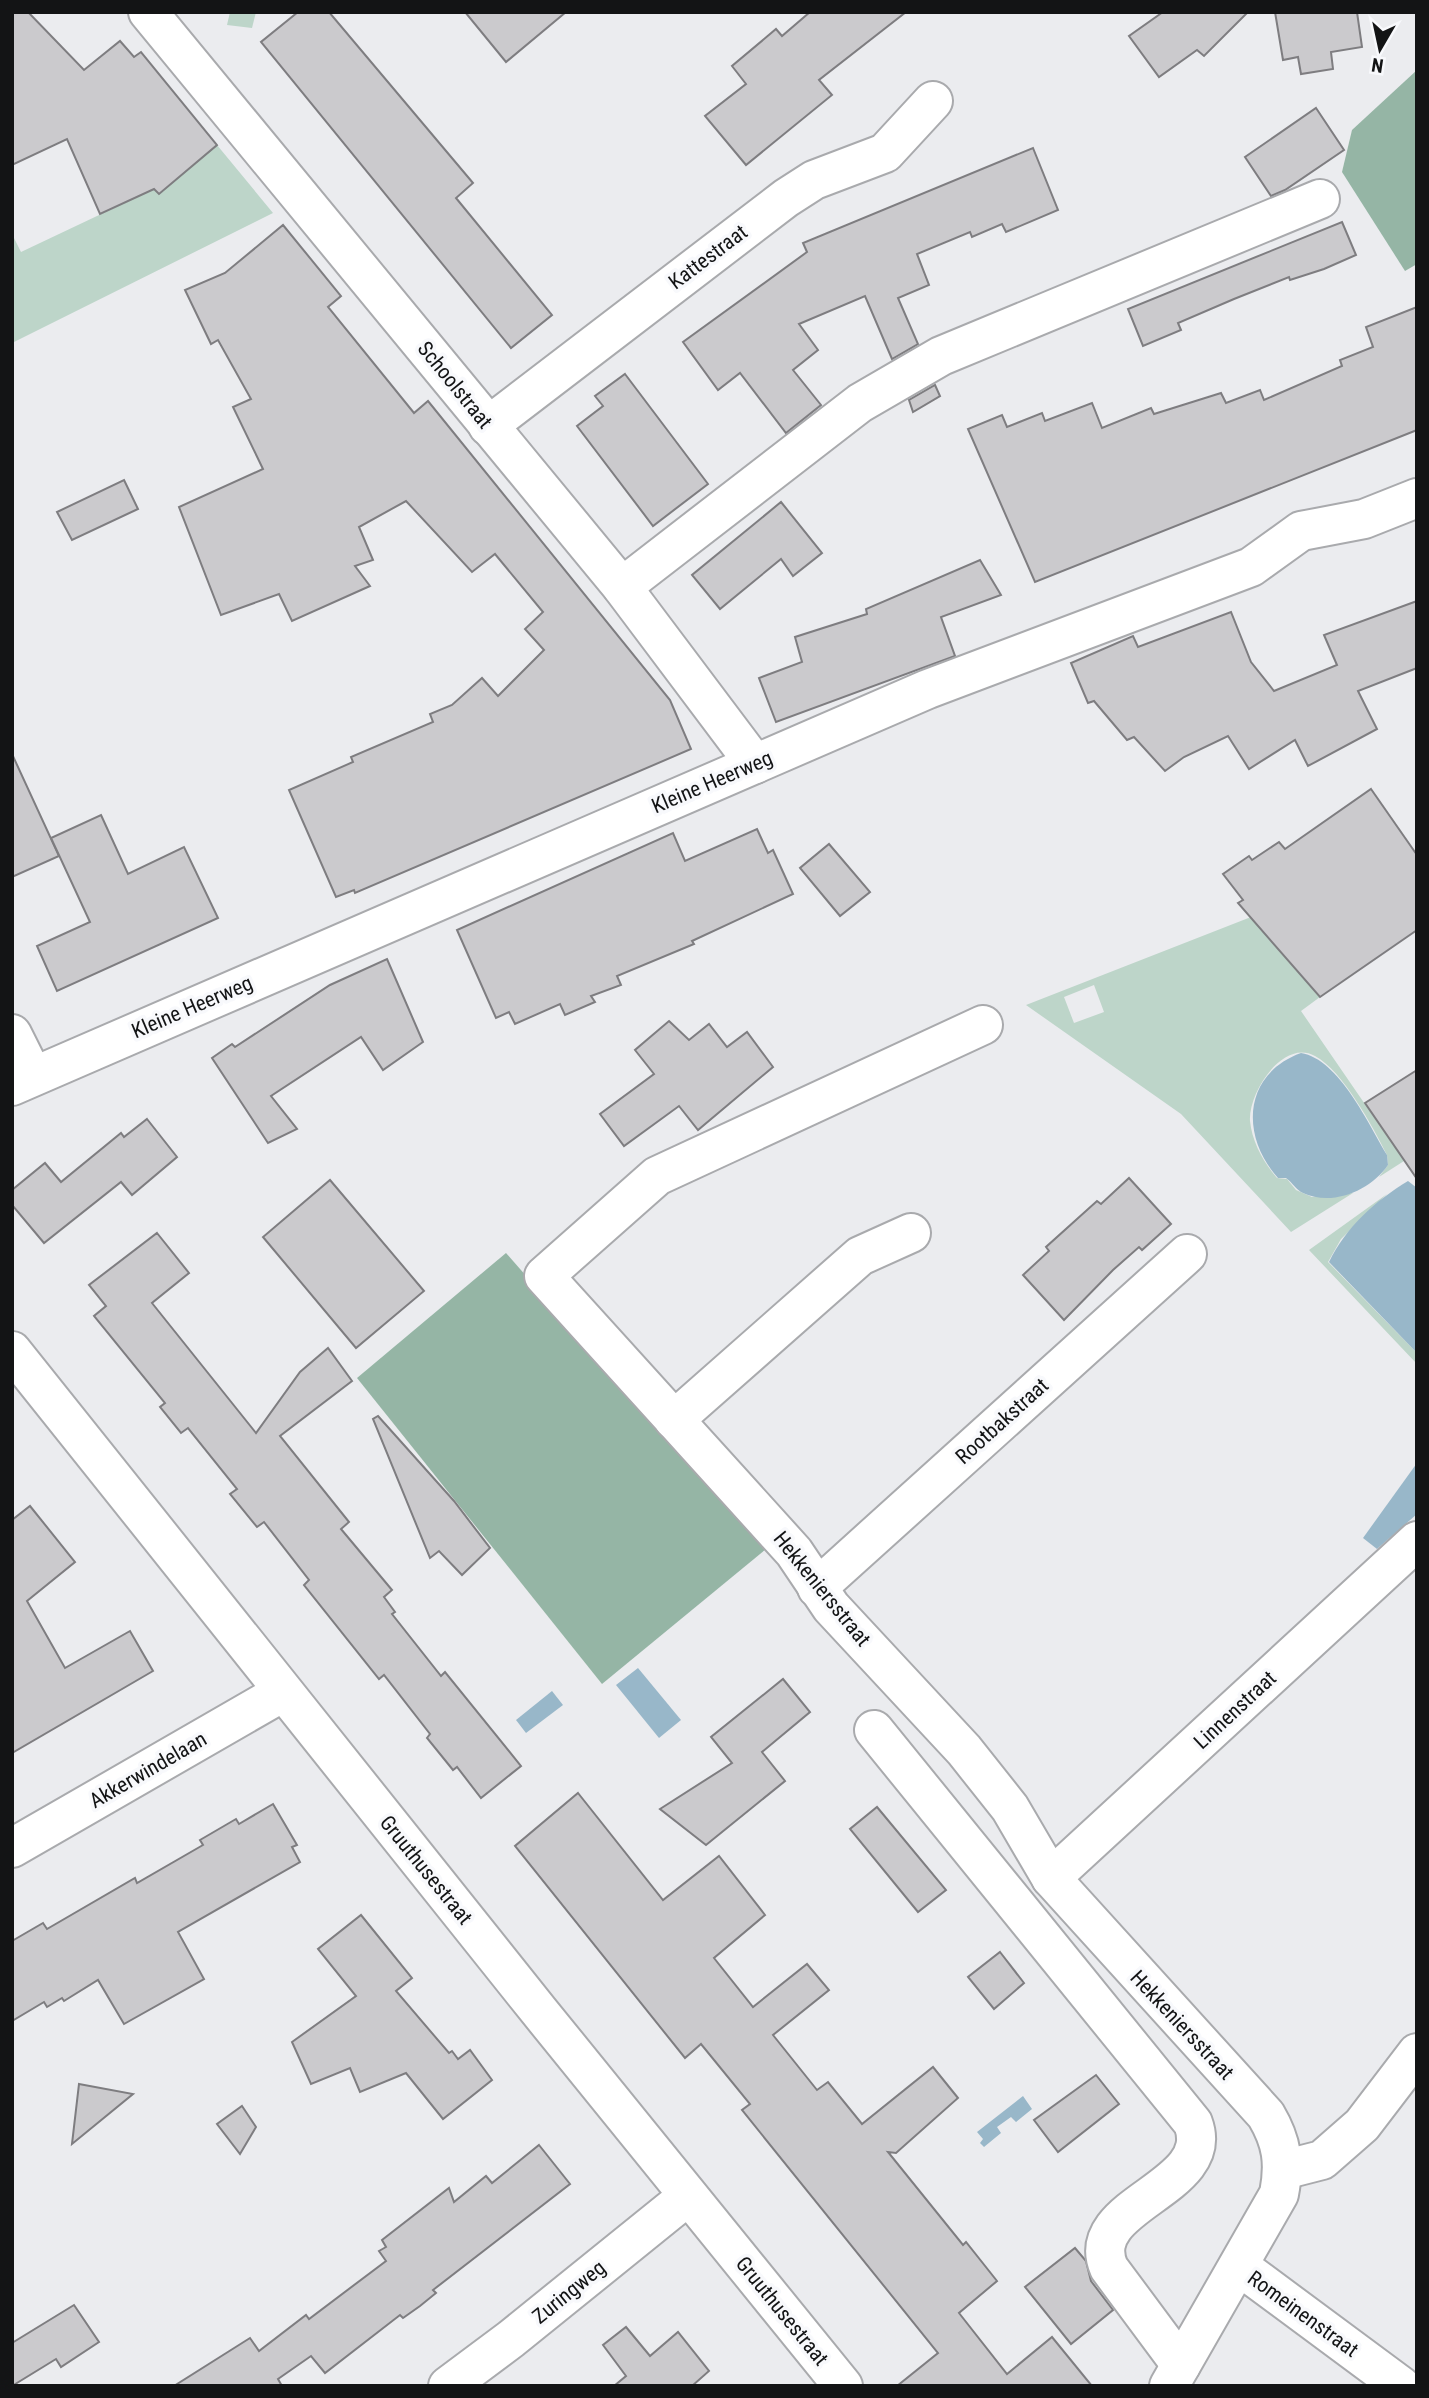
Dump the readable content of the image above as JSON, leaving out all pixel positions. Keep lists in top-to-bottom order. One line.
{"streets":{"street":["Kattestraat","Schoolstraat","Kleine Heerweg","Rootbakstraat","Hekkeniersstraat","Linnenstraat","Akkerwindelaan","Gruuthusestraat","Zuringweg","Romeinenstraat"]},"crossings":[["Kattestraat","Schoolstraat"],["Schoolstraat","Kleine Heerweg"],["Rootbakstraat","Hekkeniersstraat"],["Hekkeniersstraat","Linnenstraat"],["Hekkeniersstraat","Romeinenstraat"],["Akkerwindelaan","Gruuthusestraat"],["Gruuthusestraat","Zuringweg"]],"north":"bottom"}
